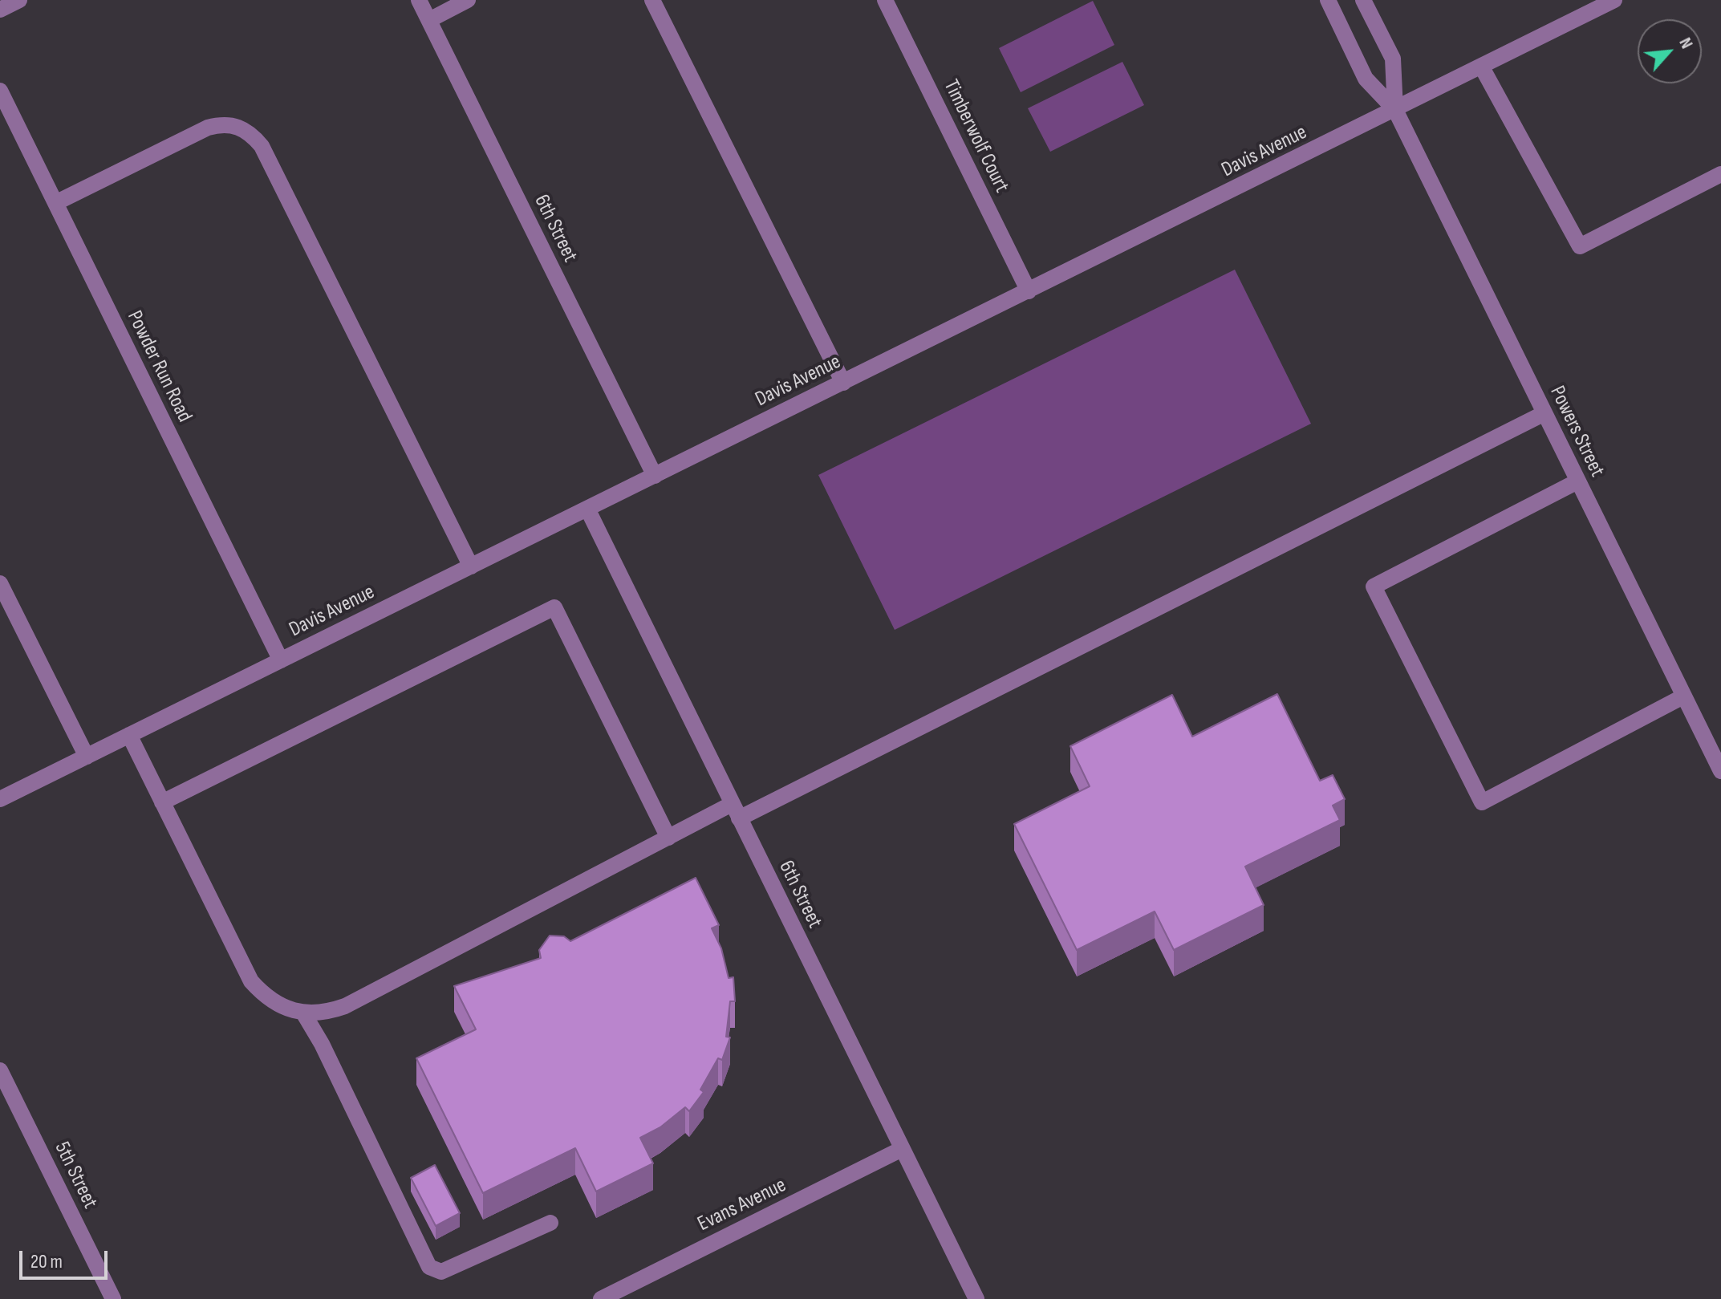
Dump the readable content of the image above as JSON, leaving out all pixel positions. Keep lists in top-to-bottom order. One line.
{"streets":{"street":["Timberwolf Court","Davis Avenue","6th Street","Powder Run Road","Powers Street","5th Street","Evans Avenue"]},"crossings":[["Timberwolf Court","Davis Avenue"],["Davis Avenue","6th Street"],["Davis Avenue","Powder Run Road"],["Davis Avenue","Powers Street"],["6th Street","Evans Avenue"]],"scale_bar":"20 m","north":"top right"}
